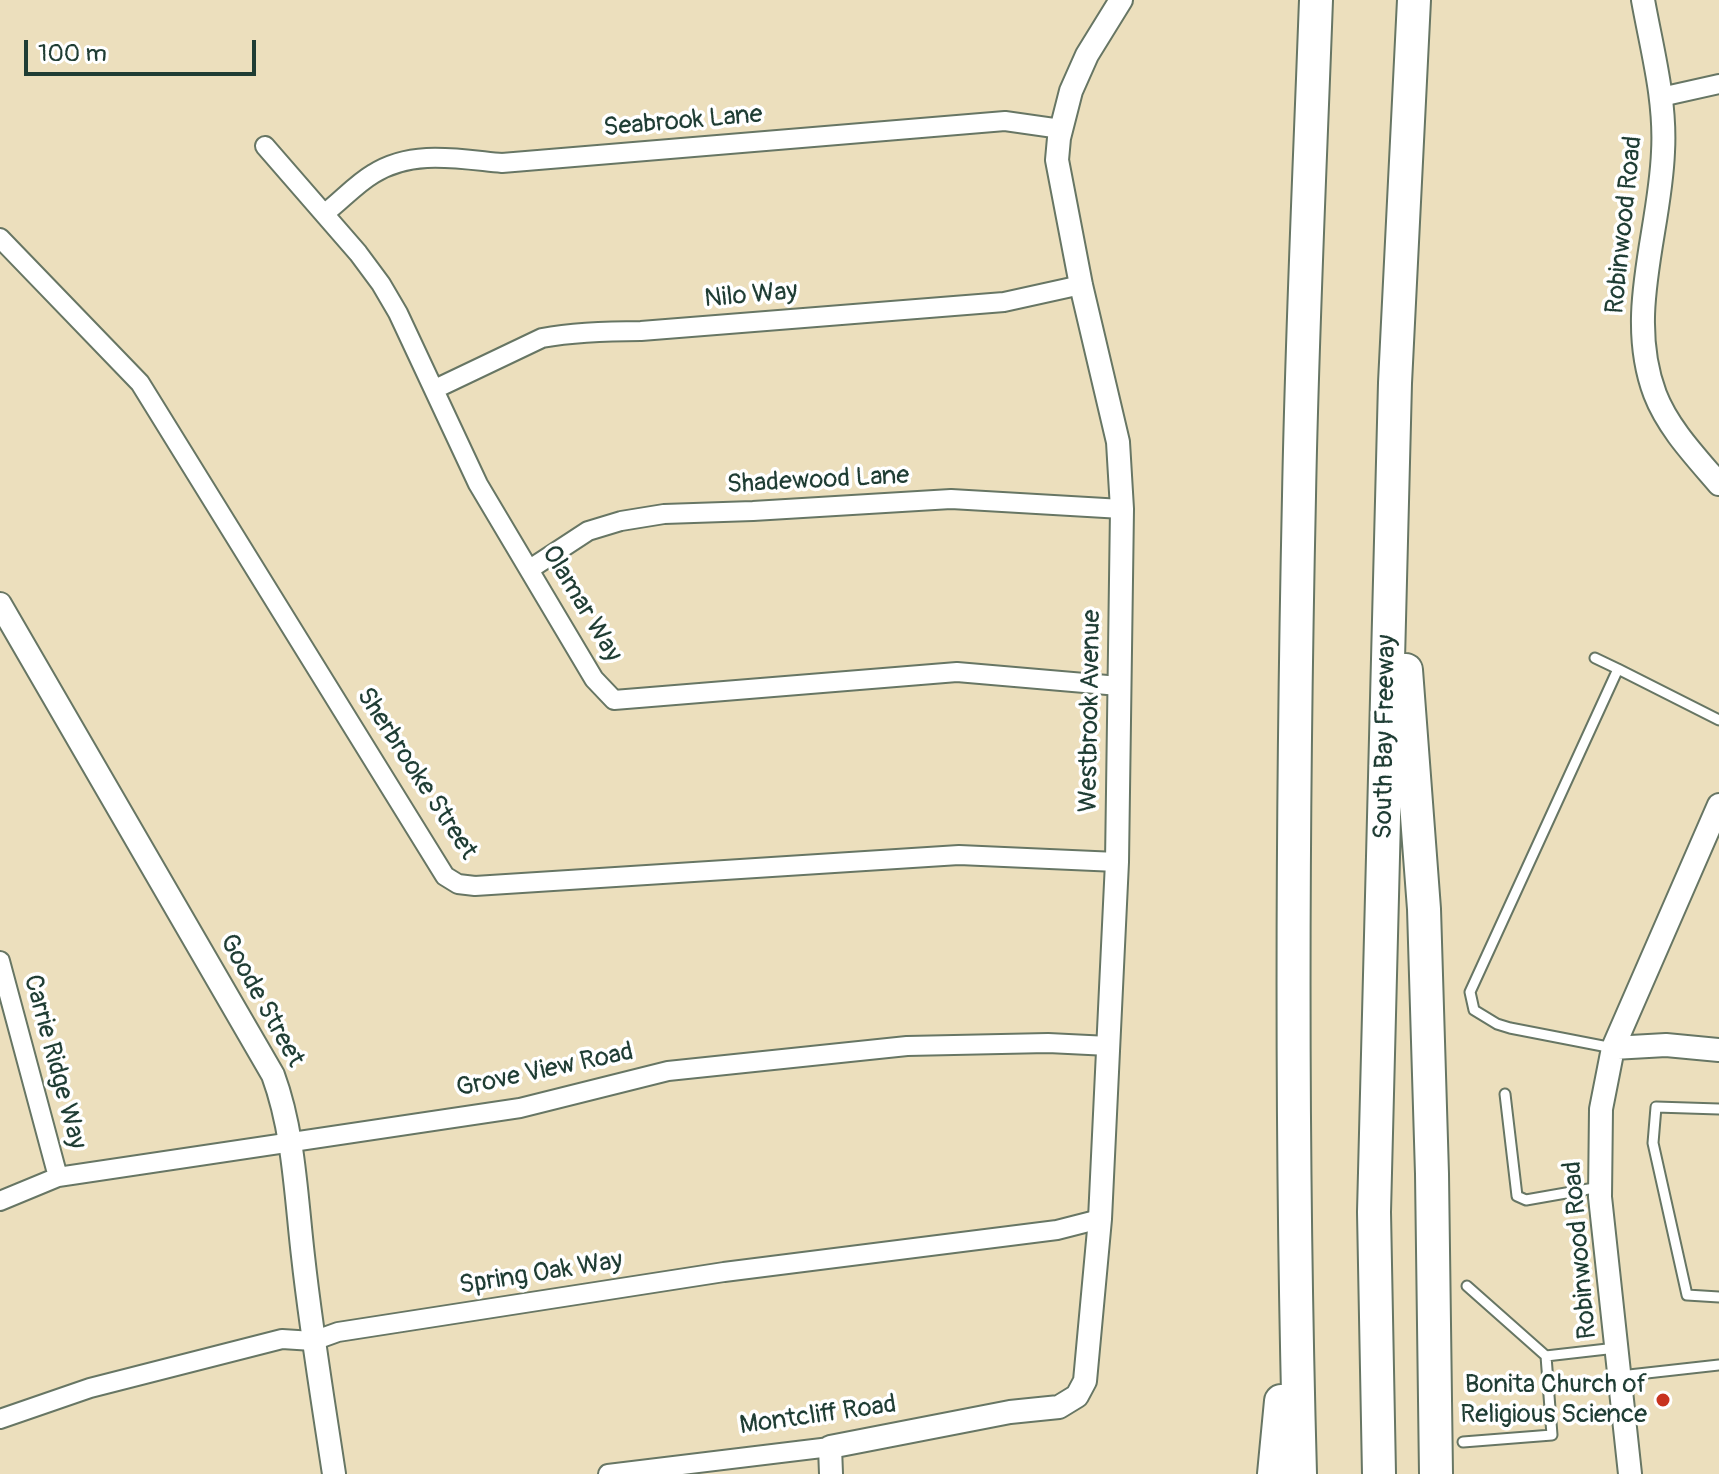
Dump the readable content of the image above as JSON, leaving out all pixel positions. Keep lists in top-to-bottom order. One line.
{"streets":{"highway":["South Bay Freeway"],"street":["Seabrook Lane","Robinwood Road","Nilo Way","Shadewood Lane","Olamar Way","Westbrook Avenue","Sherbrooke Street","Goode Street","Carrie Ridge Way","Grove View Road","Spring Oak Way","Montcliff Road"]},"crossings":[["Seabrook Lane","Olamar Way"],["Seabrook Lane","Westbrook Avenue"],["Nilo Way","Olamar Way"],["Nilo Way","Westbrook Avenue"],["Shadewood Lane","Olamar Way"],["Shadewood Lane","Westbrook Avenue"],["Olamar Way","Westbrook Avenue"],["Westbrook Avenue","Sherbrooke Street"],["Westbrook Avenue","Grove View Road"],["Westbrook Avenue","Spring Oak Way"],["Westbrook Avenue","Montcliff Road"],["Goode Street","Grove View Road"],["Goode Street","Spring Oak Way"],["Carrie Ridge Way","Grove View Road"]],"places":["Bonita Church of Religious Science"],"scale_bar":"100 m"}
